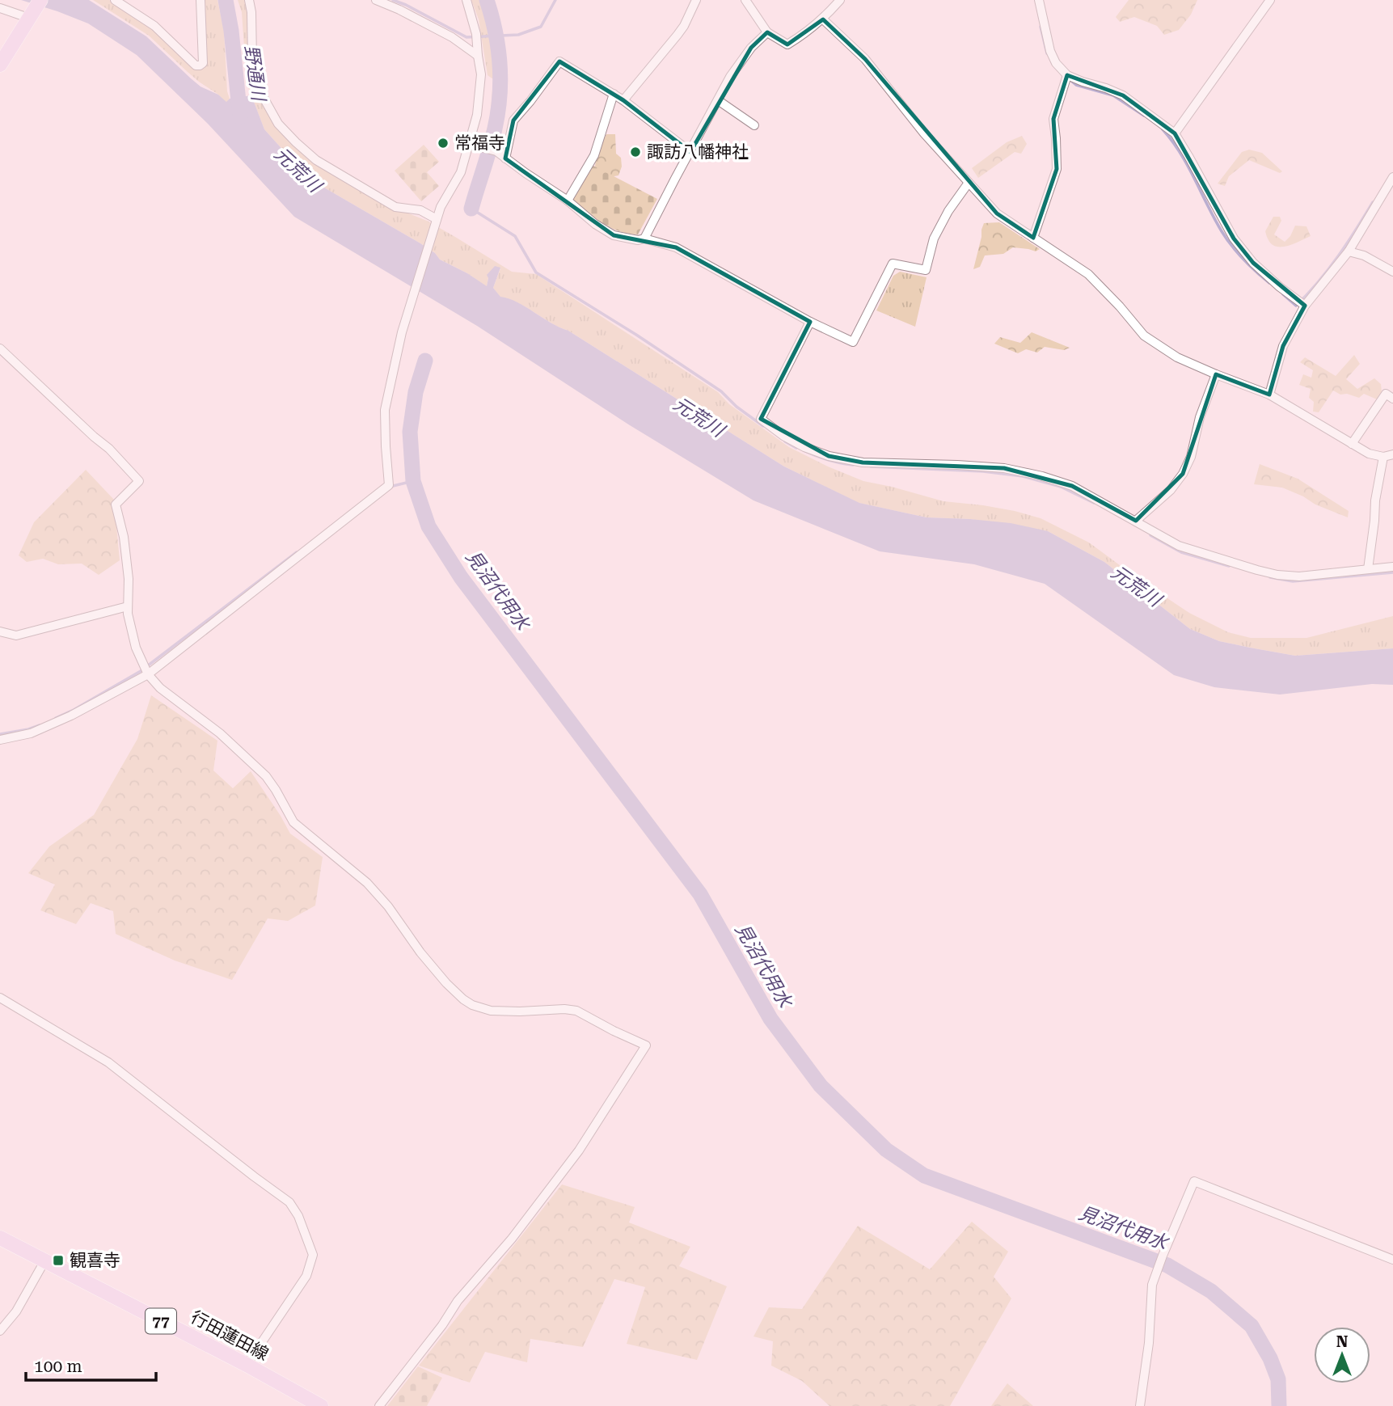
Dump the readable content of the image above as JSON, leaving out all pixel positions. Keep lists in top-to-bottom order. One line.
{"streets":{"main road":["77","行田蓮田線"]},"water":["野通川","元荒川","見沼代用水"],"places":{"other":["常福寺","諏訪八幡神社"],"transit":["観喜寺"]},"scale_bar":"100 m","north":"top"}
